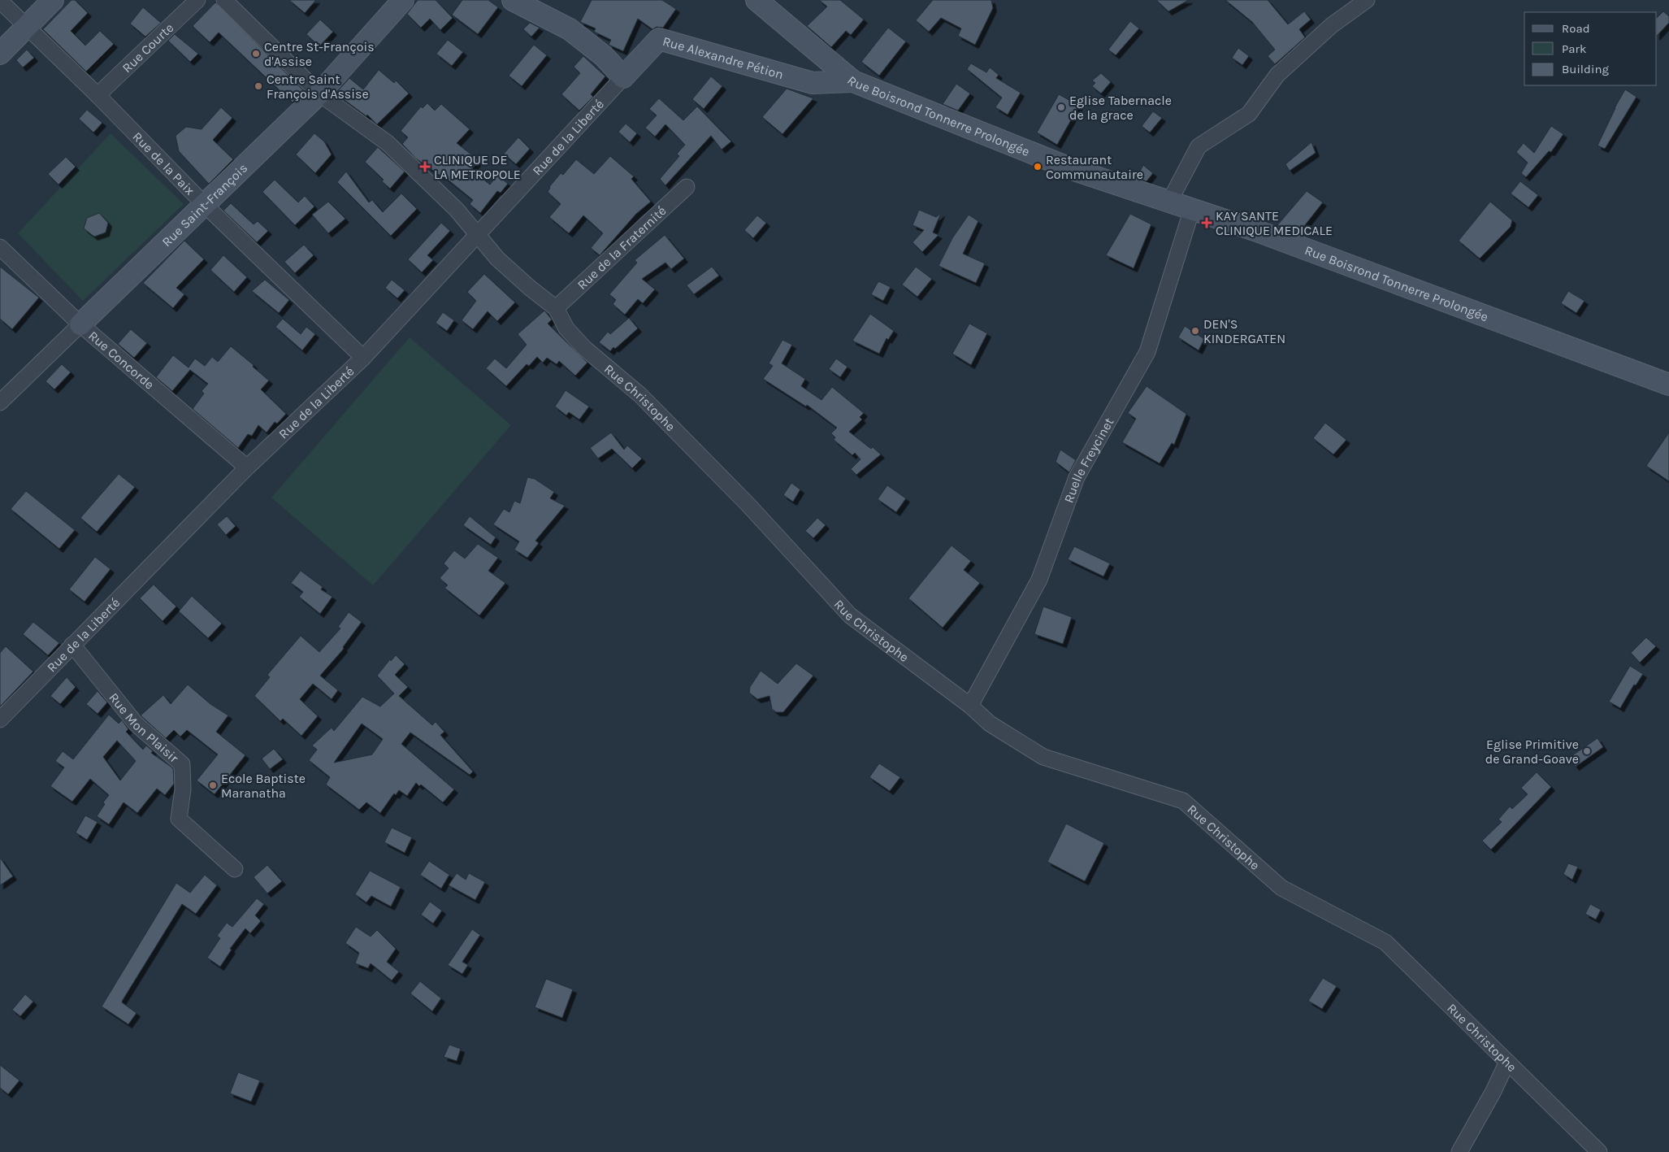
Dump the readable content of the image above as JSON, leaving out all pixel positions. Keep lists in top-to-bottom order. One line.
{"streets":{"street":["Rue Courte","Rue Alexandre Pétion","Rue Boisrond Tonnerre Prolongée","Rue de la Liberté","Rue de la Paix","Rue Saint-François","Rue de la Fraternité","Rue Concorde","Rue Christophe","Ruelle Freycinet","Rue Mon Plaisir"]},"crossings":[["Rue Courte","Rue de la Paix"],["Rue Alexandre Pétion","Rue Boisrond Tonnerre Prolongée"],["Rue Alexandre Pétion","Rue de la Liberté"],["Rue Boisrond Tonnerre Prolongée","Ruelle Freycinet"],["Rue de la Liberté","Rue de la Paix"],["Rue de la Liberté","Rue Concorde"],["Rue de la Liberté","Rue Christophe"],["Rue de la Liberté","Rue Mon Plaisir"],["Rue de la Paix","Rue Saint-François"],["Rue Saint-François","Rue Concorde"],["Rue Saint-François","Rue Christophe"],["Rue de la Fraternité","Rue Christophe"],["Rue Christophe","Ruelle Freycinet"]],"places":{"other":["Centre St-François d'Assise","Centre Saint François d'Assise","Eglise Tabernacle de la grace","Restaurant Communautaire","DEN'S KINDERGATEN","Eglise Primitive de Grand-Goave","Ecole Baptiste Maranatha"],"health":["CLINIQUE DE LA METROPOLE","KAY SANTE CLINIQUE MEDICALE"]},"legend":["Road","Park","Building"]}
